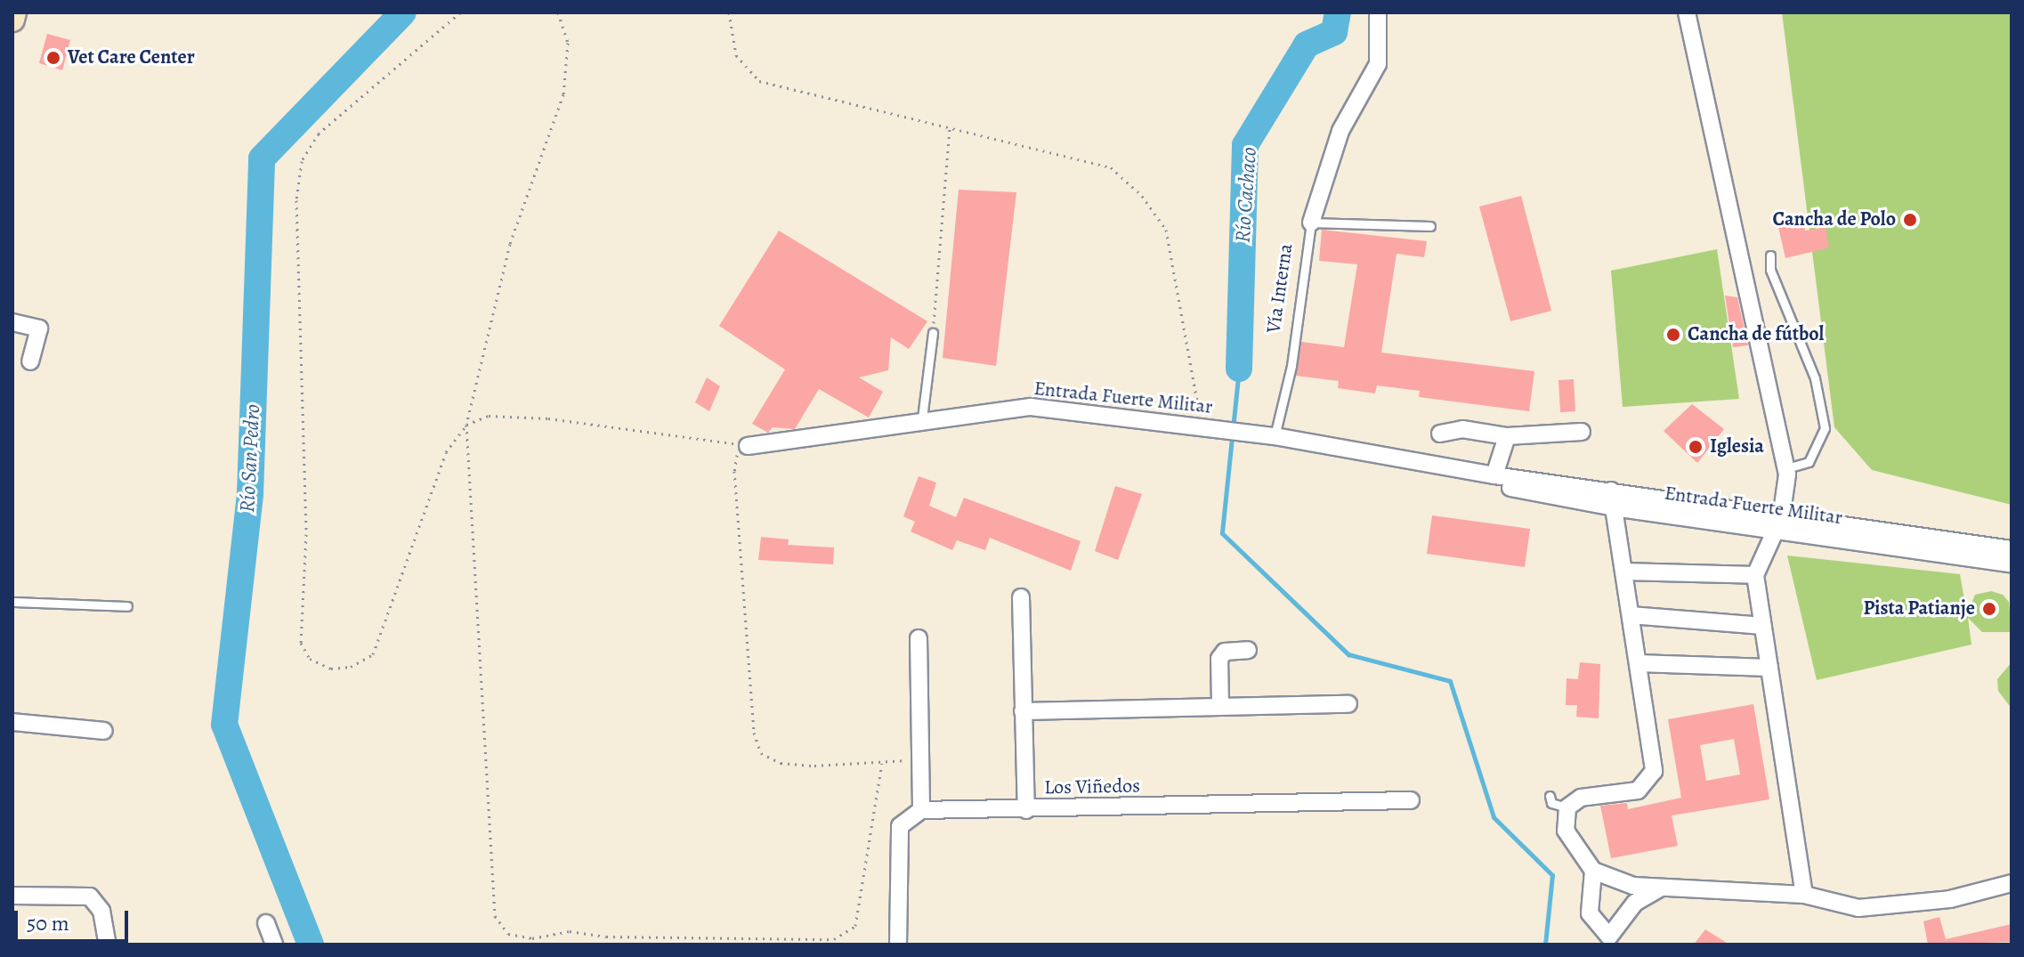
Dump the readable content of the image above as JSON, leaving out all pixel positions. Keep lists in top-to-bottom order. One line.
{"streets":{"street":["Entrada Fuerte Militar","Los Viñedos"],"lane":["Vía Interna"]},"crossings":[["Vía Interna","Entrada Fuerte Militar"]],"water":["Río Cachaco","Río San Pedro"],"places":["Vet Care Center","Cancha de Polo","Cancha de fútbol","Iglesia","Pista Patianje"],"scale_bar":"50 m"}
